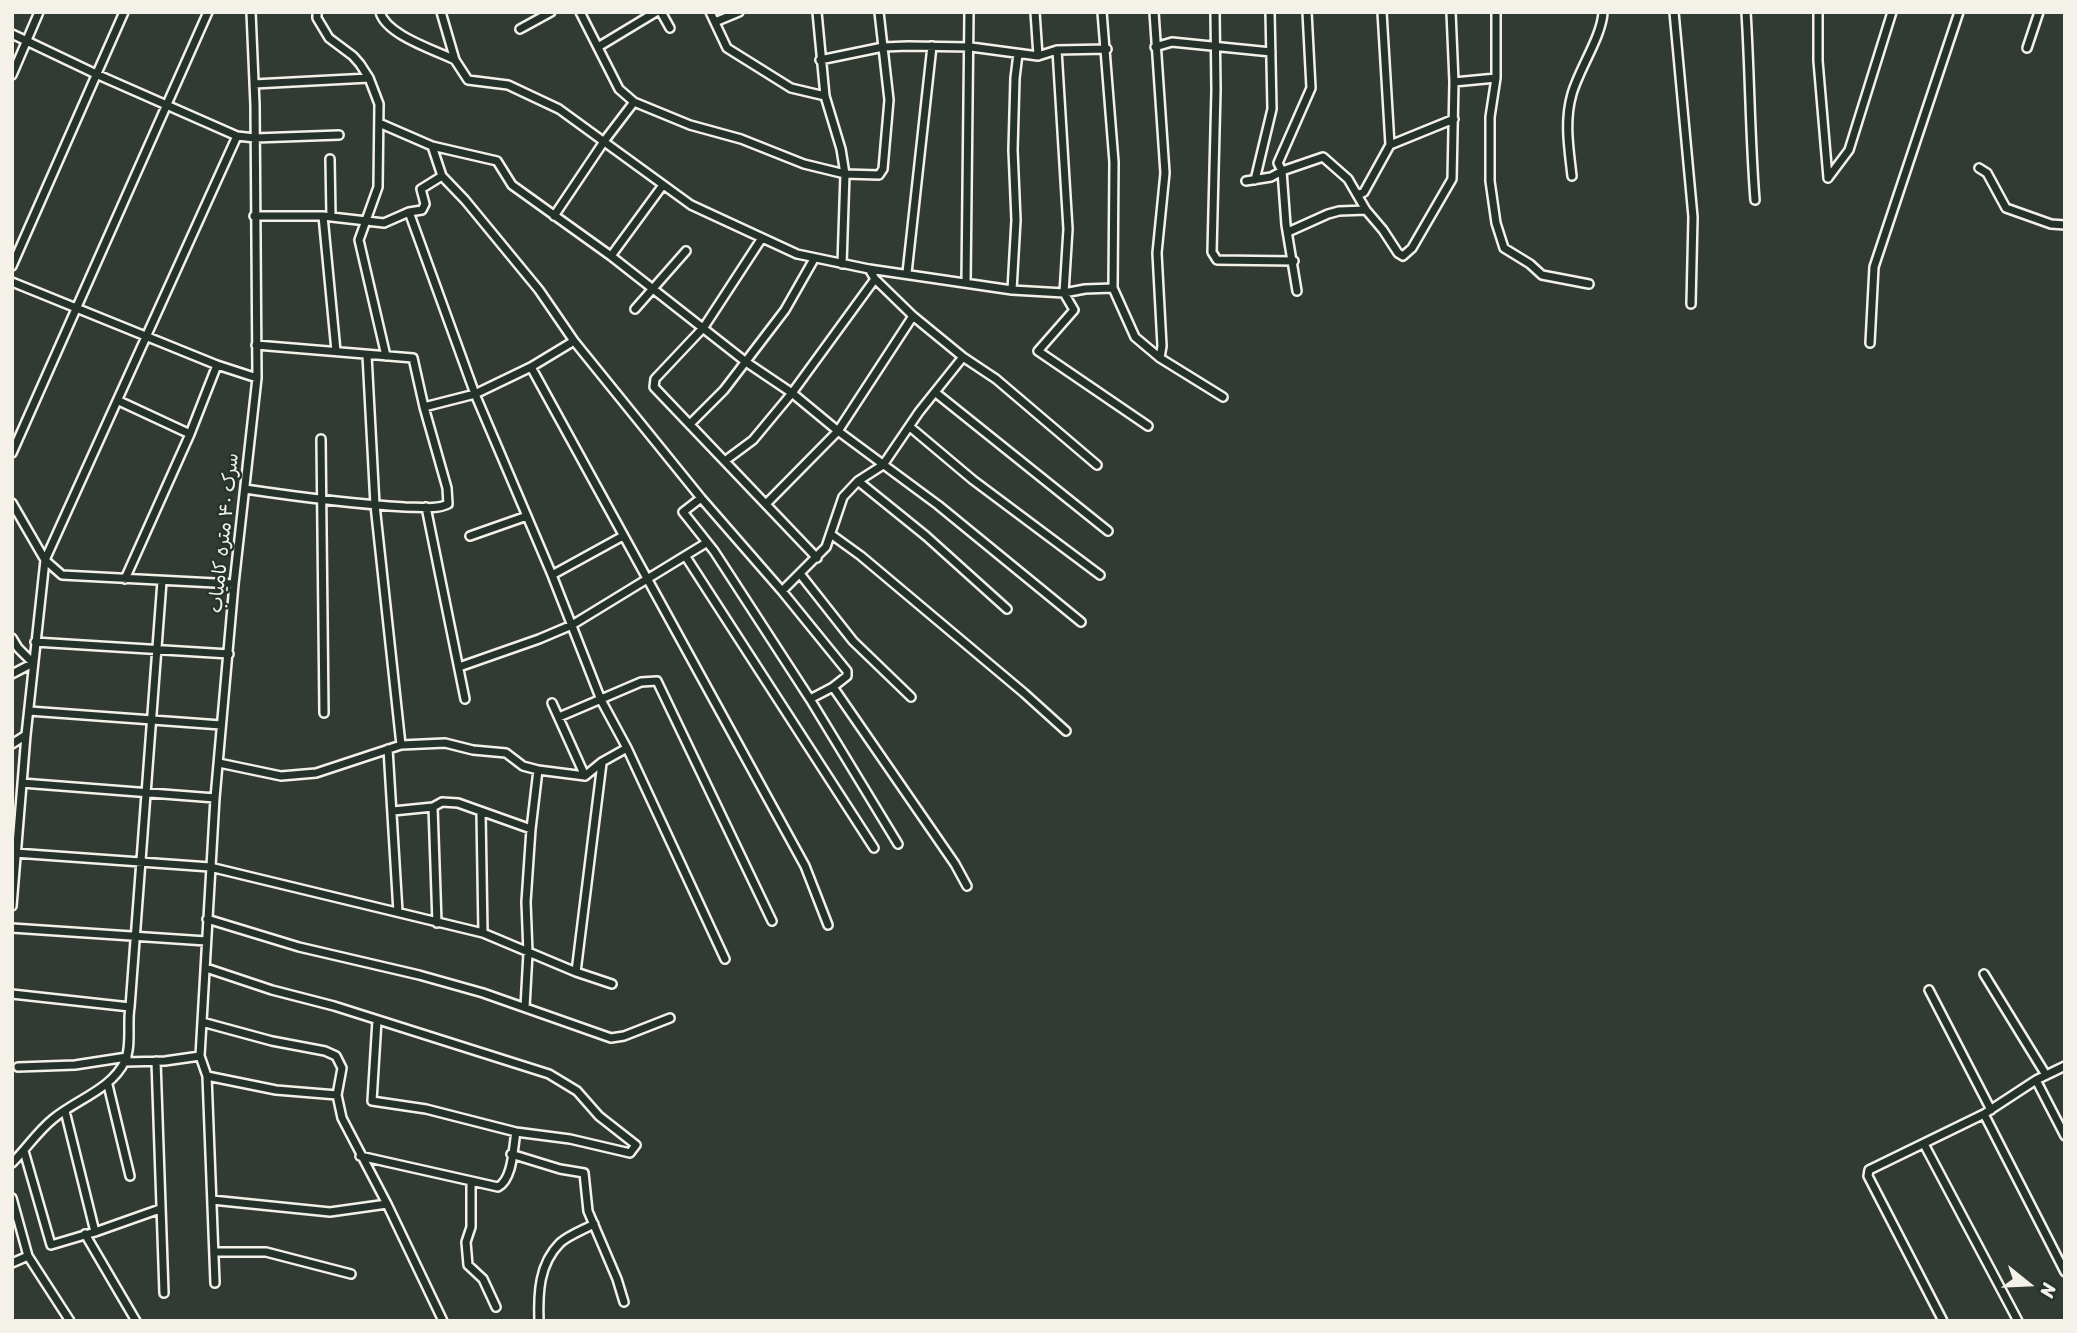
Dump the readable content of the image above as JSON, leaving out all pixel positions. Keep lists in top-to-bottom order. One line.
{"streets":{"street":["سرک ۴۰ متره کامیاب"]},"north":"right"}
